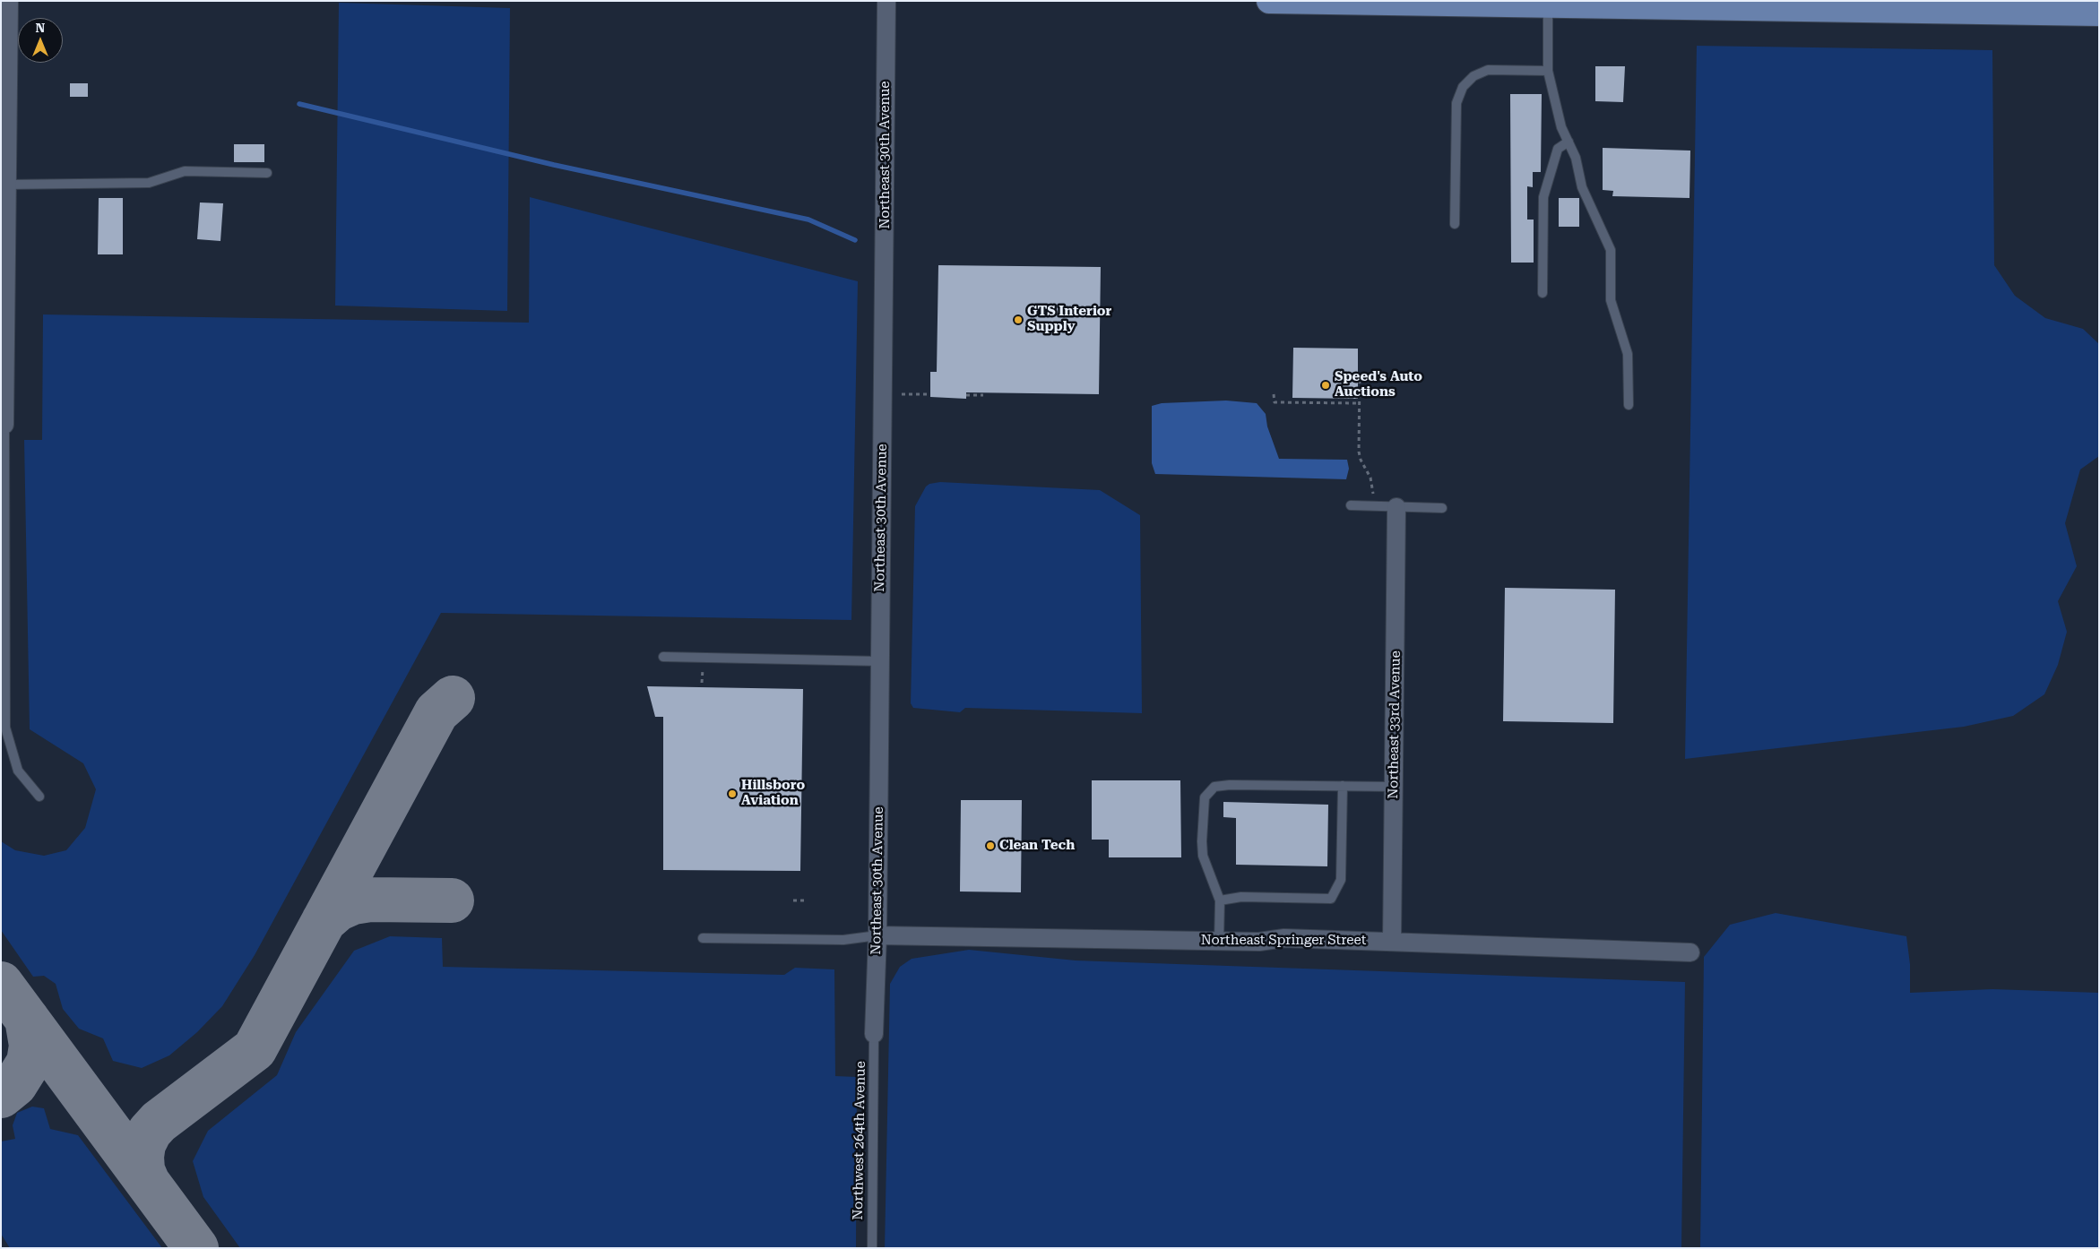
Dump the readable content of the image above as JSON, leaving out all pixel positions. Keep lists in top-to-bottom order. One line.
{"streets":{"street":["Northeast 30th Avenue","Northeast 33rd Avenue","Northeast Springer Street"],"lane":["Northwest 264th Avenue"]},"crossings":[["Northeast 30th Avenue","Northeast Springer Street"],["Northeast 30th Avenue","Northwest 264th Avenue"],["Northeast 33rd Avenue","Northeast Springer Street"]],"places":["GTS Interior Supply","Speed's Auto Auctions","Hillsboro Aviation","Clean Tech"],"north":"top"}
